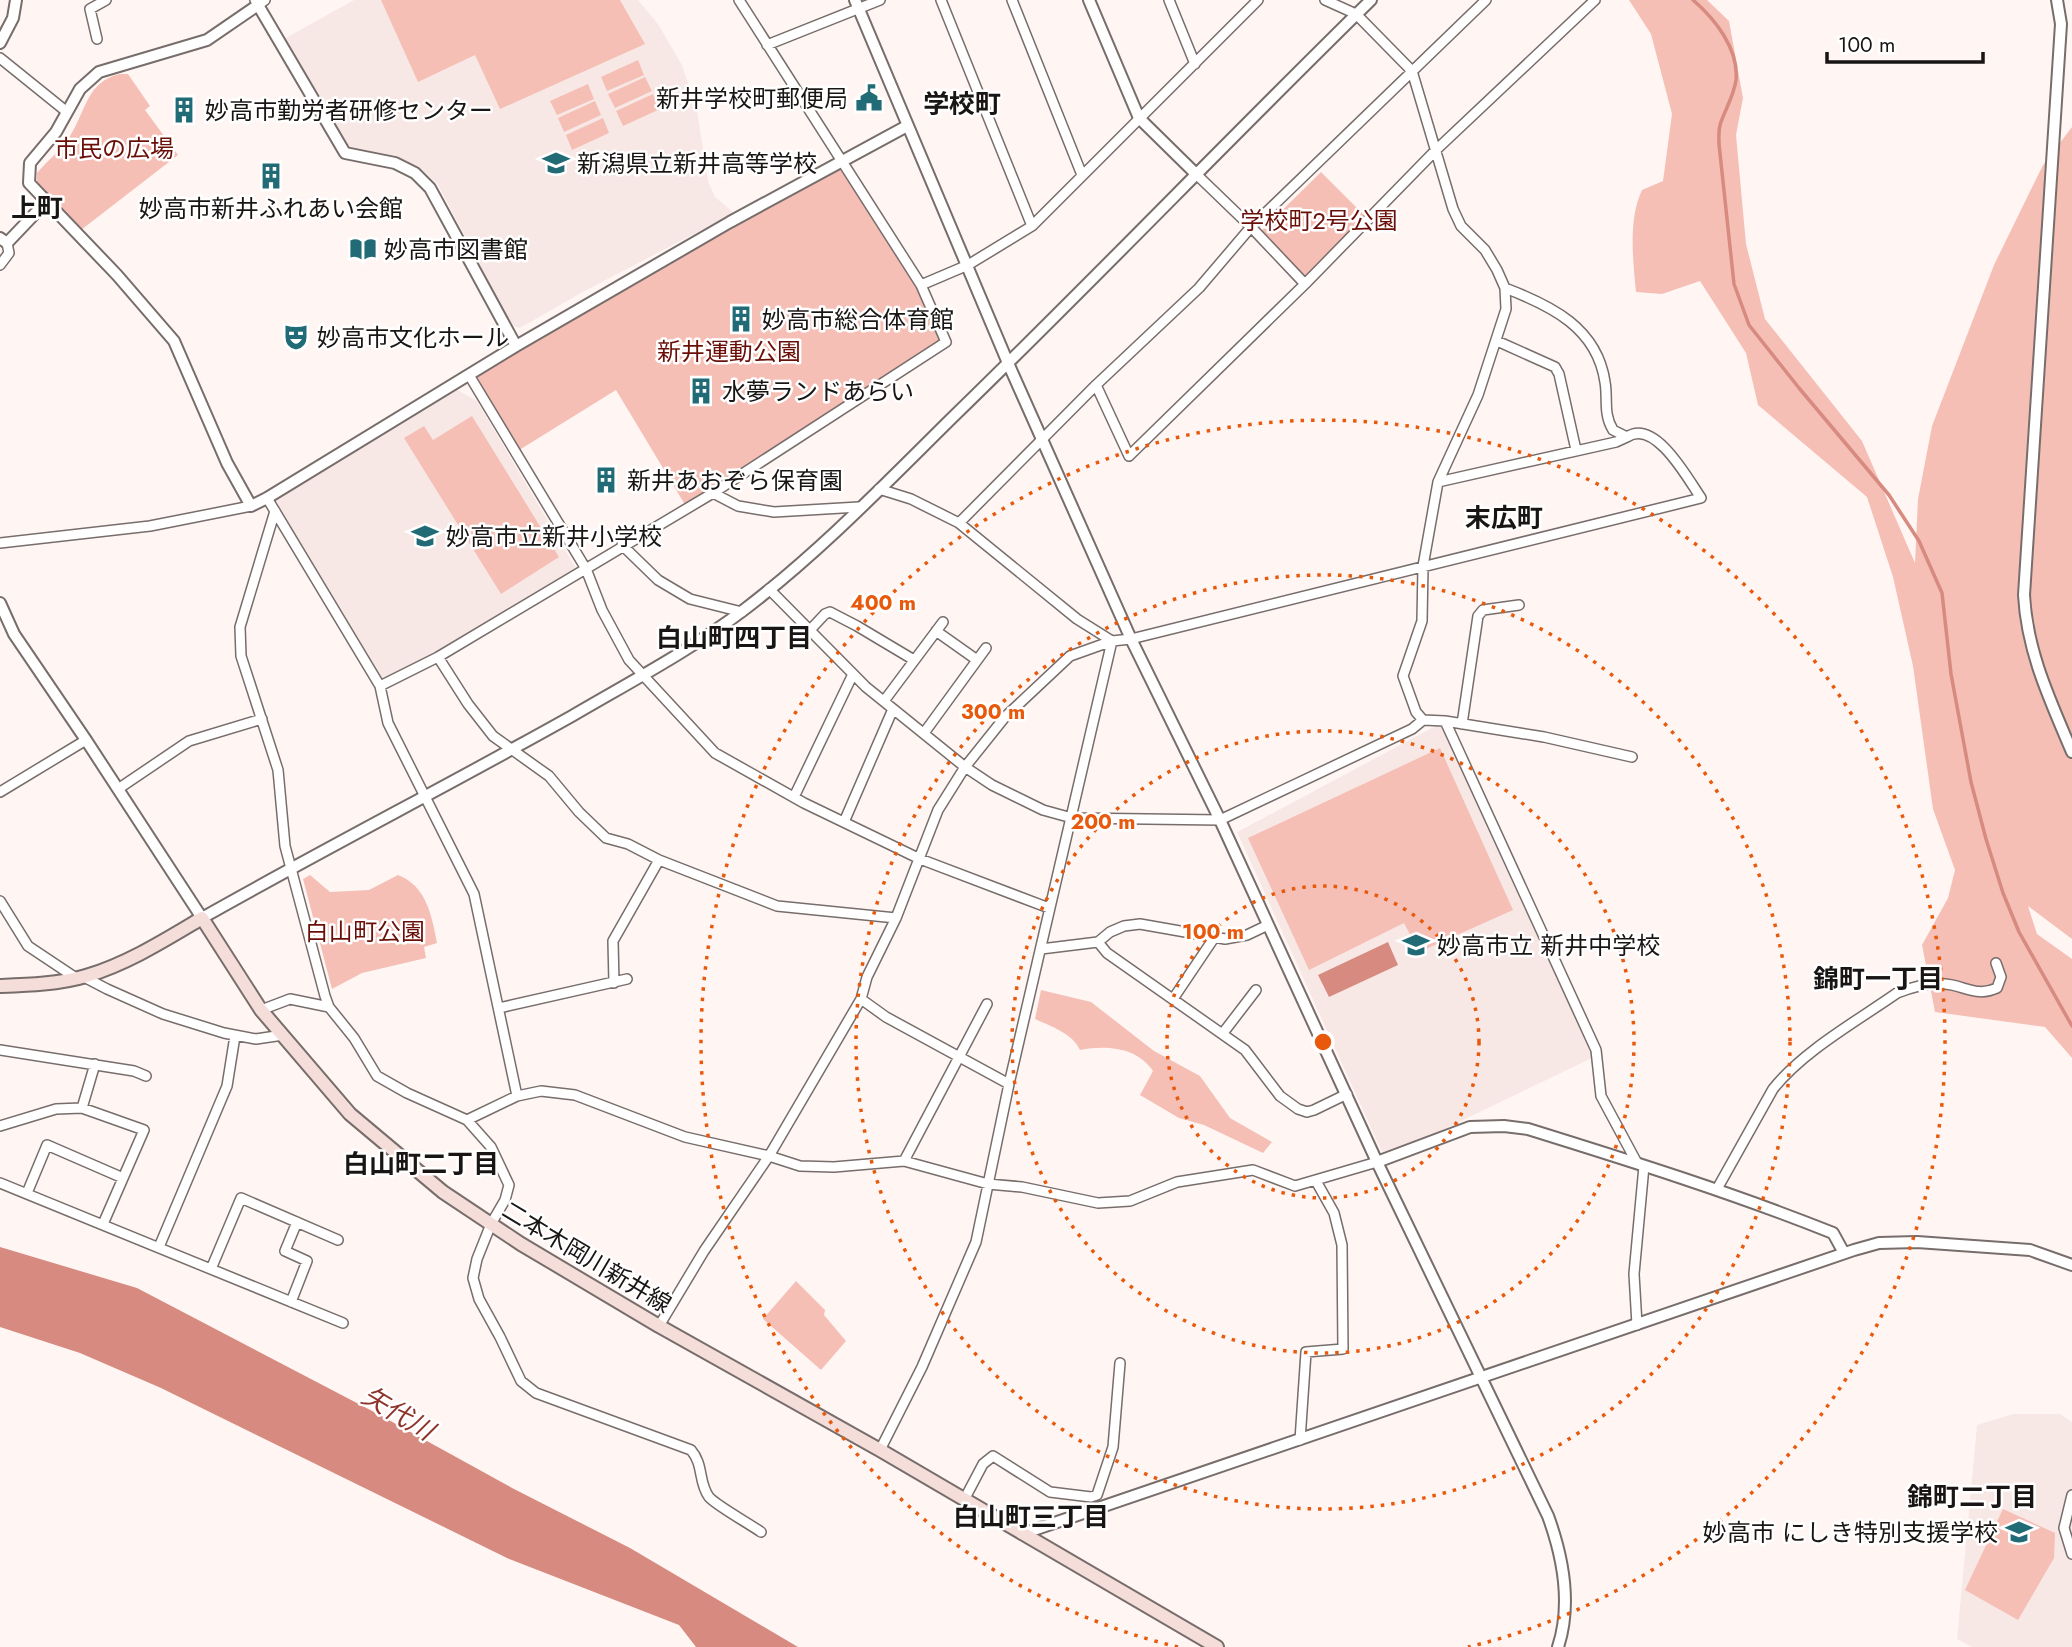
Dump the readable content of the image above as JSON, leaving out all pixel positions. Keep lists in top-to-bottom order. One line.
{"streets":{"main road":["二本木岡川新井線"]},"districts":["学校町","上町","末広町","白山町四丁目","錦町一丁目","白山町二丁目","錦町二丁目","白山町三丁目"],"water":["矢代川"],"parks":["市民の広場","学校町2号公園","新井運動公園","白山町公園"],"places":{"public building":["新井学校町郵便局"],"building":["妙高市勤労者研修センター","妙高市新井ふれあい会館","妙高市総合体育館","水夢ランドあらい","新井あおぞら保育園"],"school or university":["新潟県立新井高等学校","妙高市立新井小学校","妙高市立 新井中学校","妙高市 にしき特別支援学校"],"library":["妙高市図書館"],"theatre":["妙高市文化ホール"]},"scale_bar":"100 m","rings":["400 m","300 m","200 m","100 m"]}
